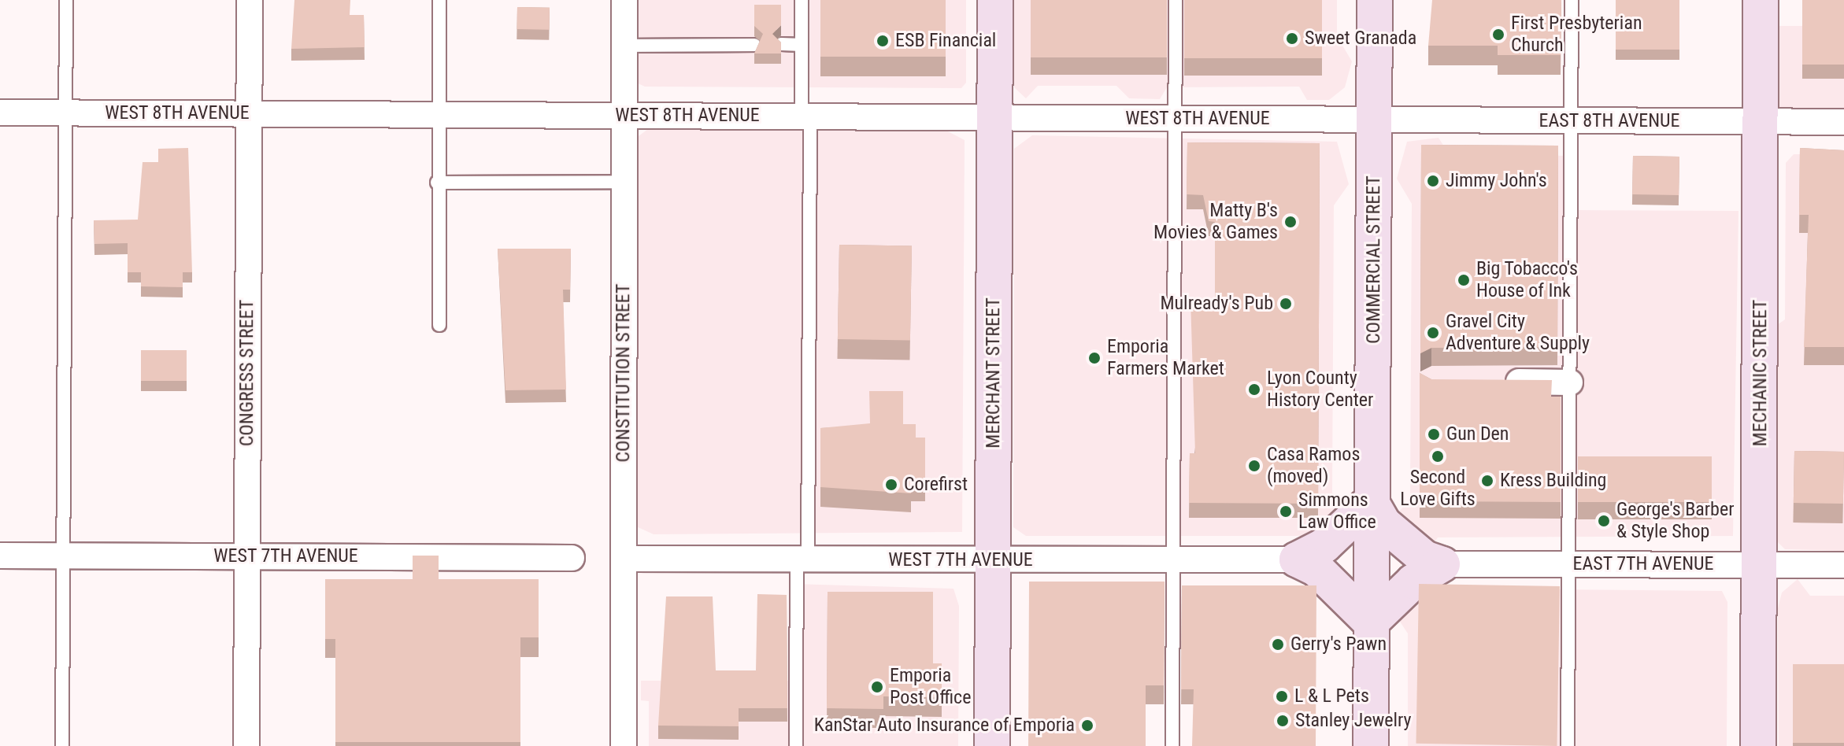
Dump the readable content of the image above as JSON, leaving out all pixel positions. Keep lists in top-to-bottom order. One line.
{"streets":{"street":["WEST 8TH AVENUE","EAST 8TH AVENUE","COMMERCIAL STREET","CONGRESS STREET","CONSTITUTION STREET","MERCHANT STREET","MECHANIC STREET","WEST 7TH AVENUE","EAST 7TH AVENUE"]},"crossings":[["WEST 8TH AVENUE","EAST 8TH AVENUE"],["WEST 8TH AVENUE","COMMERCIAL STREET"],["WEST 8TH AVENUE","CONGRESS STREET"],["WEST 8TH AVENUE","CONSTITUTION STREET"],["WEST 8TH AVENUE","MERCHANT STREET"],["EAST 8TH AVENUE","COMMERCIAL STREET"],["EAST 8TH AVENUE","MECHANIC STREET"],["CONGRESS STREET","WEST 7TH AVENUE"],["CONSTITUTION STREET","WEST 7TH AVENUE"],["MERCHANT STREET","WEST 7TH AVENUE"],["MECHANIC STREET","EAST 7TH AVENUE"]],"places":["First Presbyterian Church","Sweet Granada","ESB Financial","Jimmy John's","Matty B's Movies & Games","Big Tobacco's House of Ink","Mulready's Pub","Gravel City Adventure & Supply","Emporia Farmers Market","Lyon County History Center","Gun Den","Second Love Gifts","Casa Ramos (moved)","Kress Building","Corefirst","Simmons Law Office","George's Barber & Style Shop","Gerry's Pawn","Emporia Post Office","L & L Pets","Stanley Jewelry","KanStar Auto Insurance of Emporia"]}
